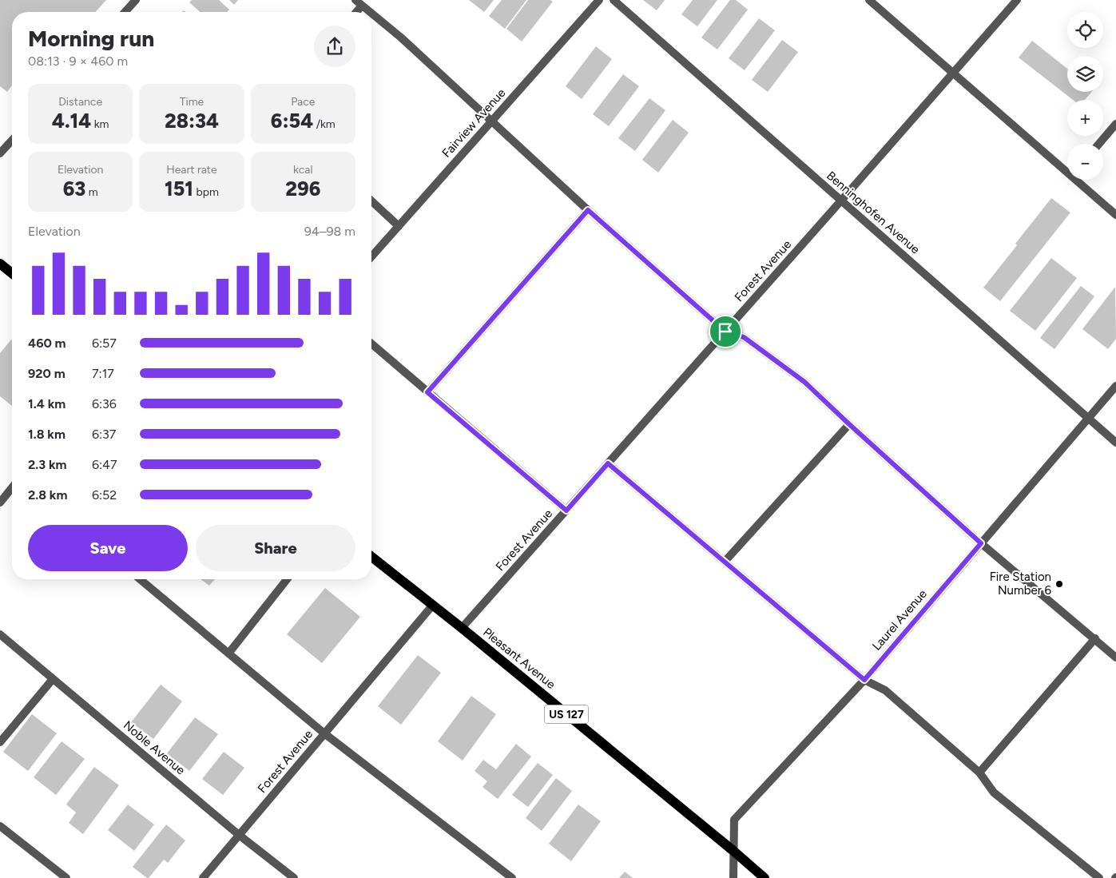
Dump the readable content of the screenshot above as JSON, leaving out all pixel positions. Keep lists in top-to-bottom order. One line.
{"streets":{"main road":["Pleasant Avenue","US 127"],"street":["Fairview Avenue","Benninghofen Avenue","Forest Avenue","Laurel Avenue","Noble Avenue"]},"crossings":[["Benninghofen Avenue","Forest Avenue"],["Benninghofen Avenue","Laurel Avenue"],["Forest Avenue","Pleasant Avenue"],["Forest Avenue","Noble Avenue"],["Laurel Avenue","Pleasant Avenue"]],"places":["Fire Station Number 6"],"page":{"map_buttons":["+","−"],"heading":["Morning run","08:13 · 9 × 460 m"],"stats":[["Distance","4.14 km"],["Time","28:34"],["Pace","6:54 /km"],["Elevation","63 m"],["Heart rate","151 bpm"],["kcal","296"]],"chart":["Elevation","94–98 m"],"list":[{"name":"460 m","note":"6:57"},{"name":"920 m","note":"7:17"},{"name":"1.4 km","note":"6:36"},{"name":"1.8 km","note":"6:37"},{"name":"2.3 km","note":"6:47"},{"name":"2.8 km","note":"6:52"}],"buttons":["Save","Share"]}}
